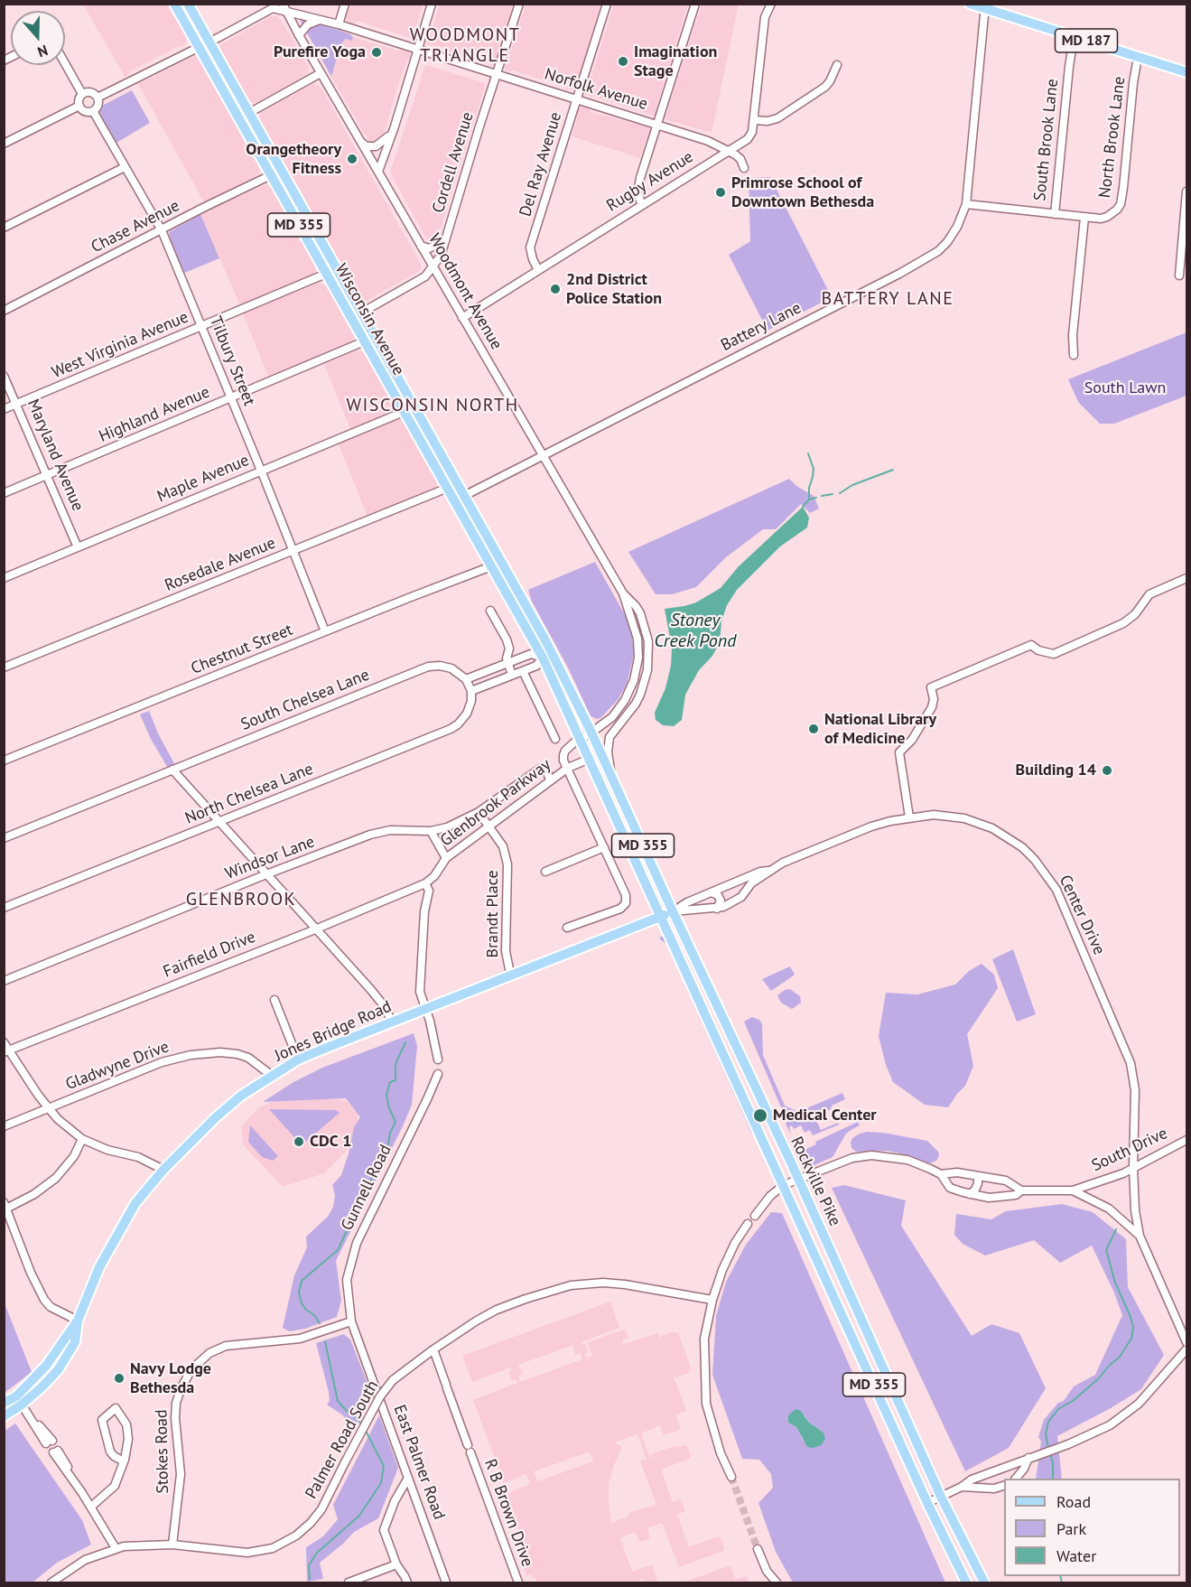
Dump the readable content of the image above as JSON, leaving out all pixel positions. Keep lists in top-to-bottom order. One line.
{"streets":{"main road":["MD 187","MD 355","Wisconsin Avenue","Jones Bridge Road","Rockville Pike"],"street":["Norfolk Avenue","North Brook Lane","South Brook Lane","Cordell Avenue","Del Ray Avenue","Rugby Avenue","Chase Avenue","Woodmont Avenue","Battery Lane","West Virginia Avenue","Tilbury Street","Highland Avenue","Maryland Avenue","Maple Avenue","Rosedale Avenue","Chestnut Street","South Chelsea Lane","North Chelsea Lane","Glenbrook Parkway","Windsor Lane","Brandt Place","Center Drive","Fairfield Drive","Gladwyne Drive","South Drive","Gunnell Road","Palmer Road South","Stokes Road","East Palmer Road","R B Brown Drive"]},"crossings":[["MD 187","North Brook Lane"],["MD 187","South Brook Lane"],["MD 187","Battery Lane"],["Norfolk Avenue","Cordell Avenue"],["Norfolk Avenue","Del Ray Avenue"],["Norfolk Avenue","Rugby Avenue"],["Norfolk Avenue","Woodmont Avenue"],["Norfolk Avenue","Wisconsin Avenue"],["Norfolk Avenue","Tilbury Street"],["Cordell Avenue","Woodmont Avenue"],["Cordell Avenue","Wisconsin Avenue"],["Del Ray Avenue","Rugby Avenue"],["Rugby Avenue","Woodmont Avenue"],["Chase Avenue","Wisconsin Avenue"],["Chase Avenue","Tilbury Street"],["Woodmont Avenue","Wisconsin Avenue"],["Woodmont Avenue","Battery Lane"],["Woodmont Avenue","Glenbrook Parkway"],["Woodmont Avenue","Rockville Pike"],["Wisconsin Avenue","Battery Lane"],["Wisconsin Avenue","West Virginia Avenue"],["Wisconsin Avenue","Highland Avenue"],["Wisconsin Avenue","Maple Avenue"],["Wisconsin Avenue","Rosedale Avenue"],["Wisconsin Avenue","Chestnut Street"],["Wisconsin Avenue","Rockville Pike"],["West Virginia Avenue","Tilbury Street"],["West Virginia Avenue","Maryland Avenue"],["Tilbury Street","Highland Avenue"],["Tilbury Street","Maple Avenue"],["Tilbury Street","Rosedale Avenue"],["Tilbury Street","Chestnut Street"],["Highland Avenue","Maryland Avenue"],["Maryland Avenue","Maple Avenue"],["Glenbrook Parkway","Windsor Lane"],["Glenbrook Parkway","Brandt Place"],["Glenbrook Parkway","Fairfield Drive"],["Glenbrook Parkway","Rockville Pike"],["Brandt Place","Jones Bridge Road"],["Center Drive","Jones Bridge Road"],["Center Drive","South Drive"],["Center Drive","Rockville Pike"],["Jones Bridge Road","Gladwyne Drive"],["Jones Bridge Road","Rockville Pike"],["South Drive","Rockville Pike"],["Gunnell Road","Stokes Road"],["Gunnell Road","East Palmer Road"],["Palmer Road South","Stokes Road"],["Palmer Road South","R B Brown Drive"],["Stokes Road","East Palmer Road"]],"districts":["WOODMONT TRIANGLE","BATTERY LANE","WISCONSIN NORTH","GLENBROOK"],"water":["Stoney Creek Pond"],"parks":["South Lawn"],"places":["Purefire Yoga","Imagination Stage","Orangetheory Fitness","Primrose School of Downtown Bethesda","2nd District Police Station","National Library of Medicine","Building 14","Medical Center","CDC 1","Navy Lodge Bethesda"],"legend":["Road","Park","Water"],"north":"bottom"}
